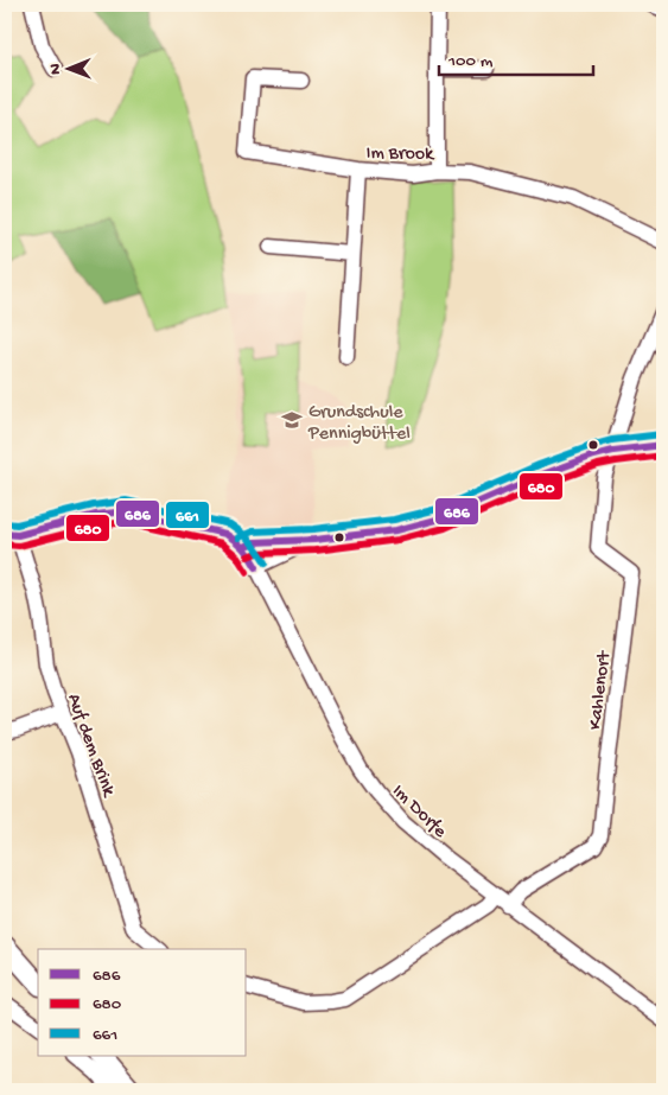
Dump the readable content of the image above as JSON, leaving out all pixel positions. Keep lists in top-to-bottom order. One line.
{"streets":{"street":["Im Brook","Kahlenort","Auf dem Brink","Im Dorfe"]},"crossings":[["Kahlenort","Im Dorfe"]],"places":{"school or university":["Grundschule Pennigbüttel"]},"lines":["transit line 661","transit line 686","transit line 680"],"legend":["686","680","661"],"scale_bar":"100 m","north":"left"}
